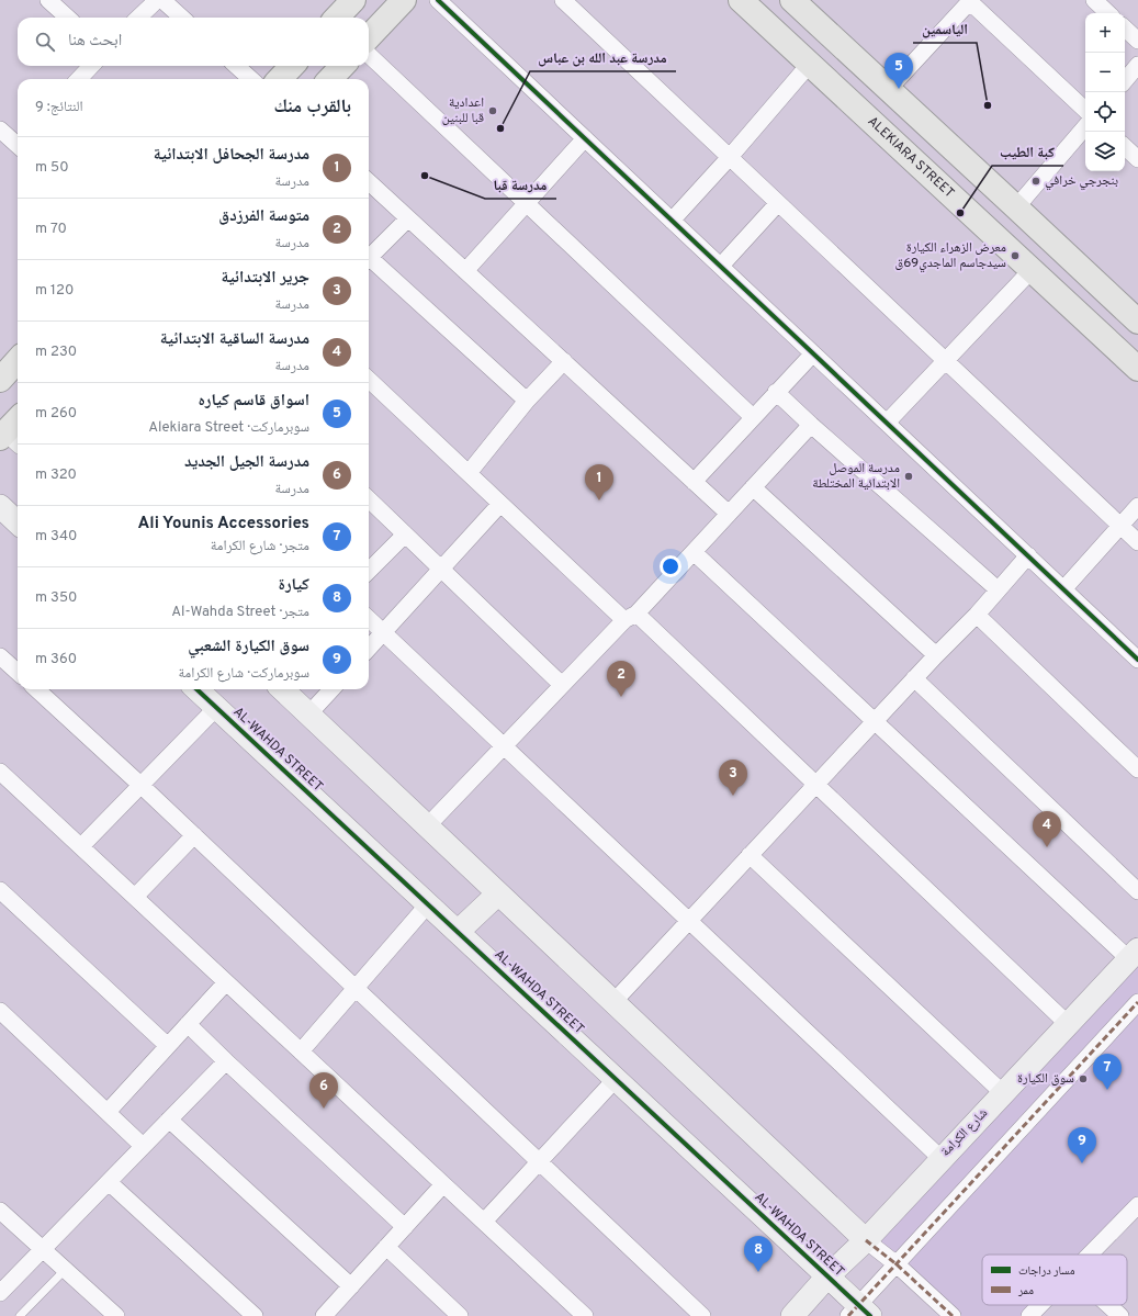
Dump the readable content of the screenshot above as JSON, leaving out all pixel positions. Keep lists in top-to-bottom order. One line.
{"streets":{"main road":["ALEKIARA STREET"],"street":["AL-WAHDA STREET","شارع الكرامة"]},"crossings":[["AL-WAHDA STREET","شارع الكرامة"]],"places":["الياسمين","اعدادية قبا للبنين","مدرسة عبد الله بن عباس","مدرسة قبا","بنجرجي خرافي","كبة الطيب","معرض الزهراء الكيارة سيدجاسم الماجدي69ق","مدرسة الموصل الابتدائية المختلطة","سوق الكيارة"],"legend":["مسار دراجات","ممر"],"page":{"map_buttons":["+","−"],"search":"ابحث هنا","pins":["5","1","2","3","4","7","6","9","8"],"heading":["بالقرب منك","النتائج: 9"],"list":[{"mark":"1","name":"مدرسة الجحافل الابتدائية","note":"مدرسة","value":"50 m"},{"mark":"2","name":"متوسة الفرزدق","note":"مدرسة","value":"70 m"},{"mark":"3","name":"جرير الابتدائية","note":"مدرسة","value":"120 m"},{"mark":"4","name":"مدرسة الساقية الابتدائية","note":"مدرسة","value":"230 m"},{"mark":"5","name":"اسواق قاسم كياره","note":"سوبرماركت · Alekiara Street","value":"260 m"},{"mark":"6","name":"مدرسة الجيل الجديد","note":"مدرسة","value":"320 m"},{"mark":"7","name":"Ali Younis Accessories","note":"متجر · شارع الكرامة","value":"340 m"},{"mark":"8","name":"كيارة","note":"متجر · Al-Wahda Street","value":"350 m"},{"mark":"9","name":"سوق الكيارة الشعبي","note":"سوبرماركت · شارع الكرامة","value":"360 m"}]}}
